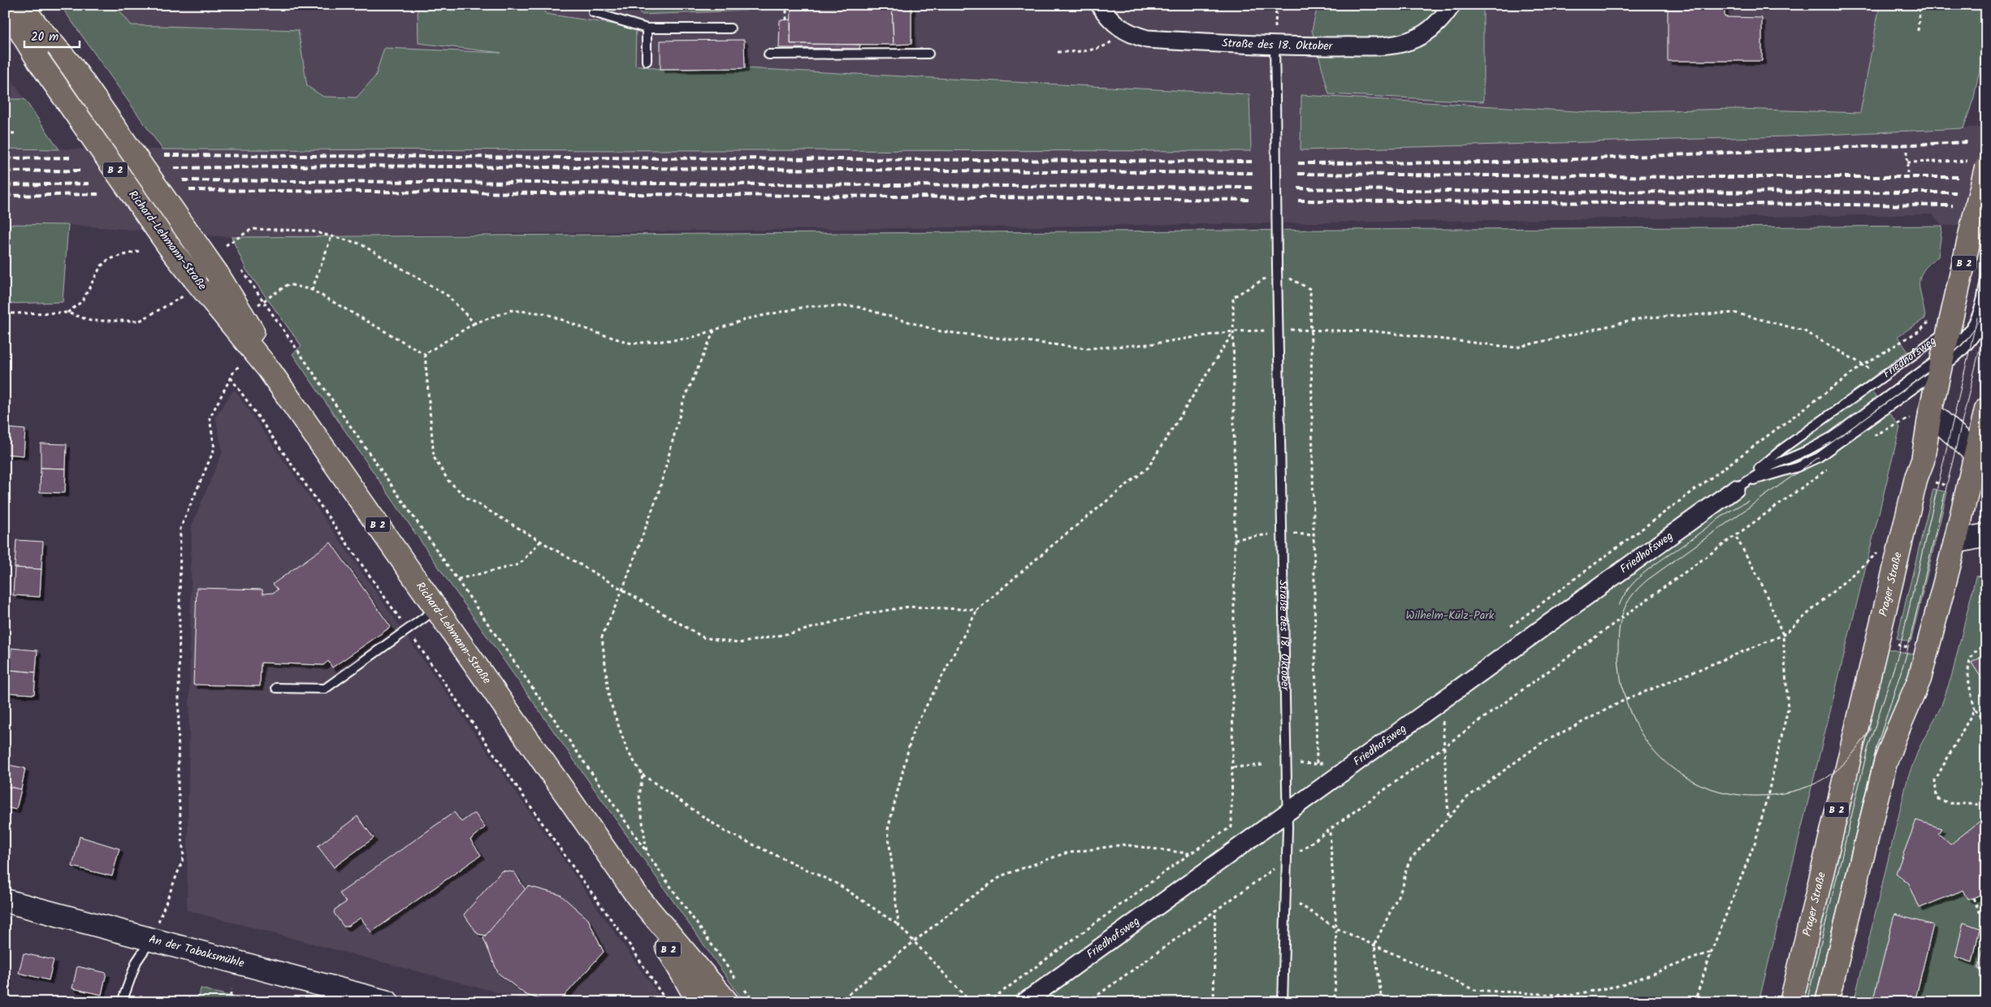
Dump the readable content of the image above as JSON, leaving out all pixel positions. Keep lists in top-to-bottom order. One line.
{"streets":{"main road":["B 2","Richard-Lehmann-Straße","Prager Straße","An der Tabaksmühle"],"street":["Straße des 18. Oktober","Friedhofsweg"]},"crossings":[["Straße des 18. Oktober","Friedhofsweg"],["Friedhofsweg","Prager Straße"]],"parks":["Wilhelm-Külz-Park"],"scale_bar":"20 m"}
